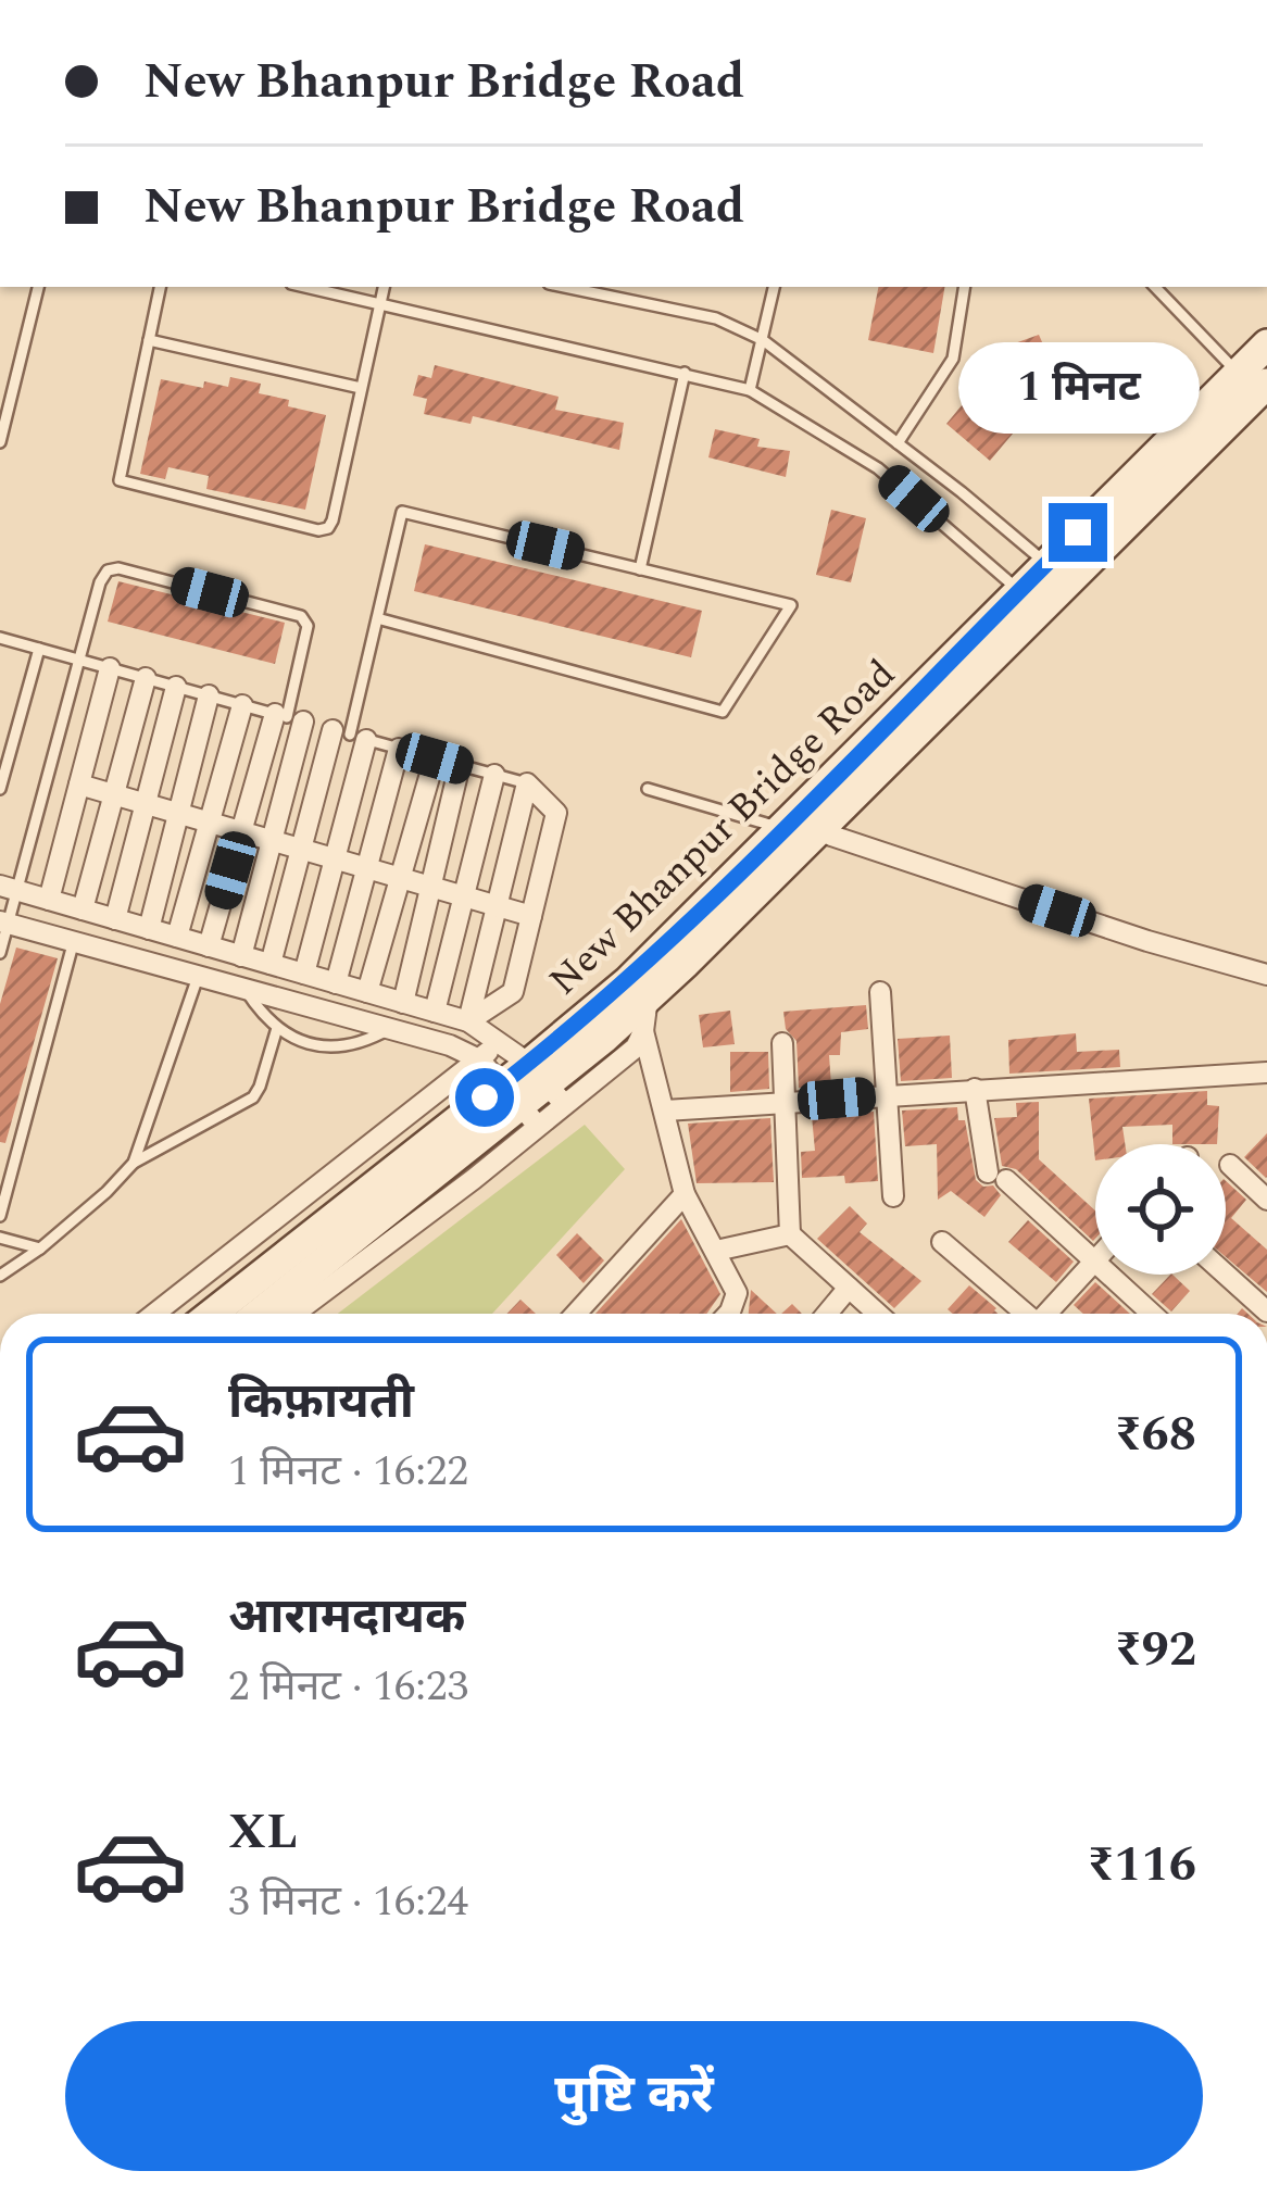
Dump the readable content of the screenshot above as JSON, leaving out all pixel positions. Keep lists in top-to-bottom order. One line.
{"streets":{"street":["New Bhanpur Bridge Road"]},"page":{"banner":["New Bhanpur Bridge Road","New Bhanpur Bridge Road"],"bubble":"1 मिनट","list":[{"name":"किफ़ायती","note":"1 मिनट · 16:22","value":"₹68"},{"name":"आरामदायक","note":"2 मिनट · 16:23","value":"₹92"},{"name":"XL","note":"3 मिनट · 16:24","value":"₹116"}],"buttons":"पुष्टि करें"}}
